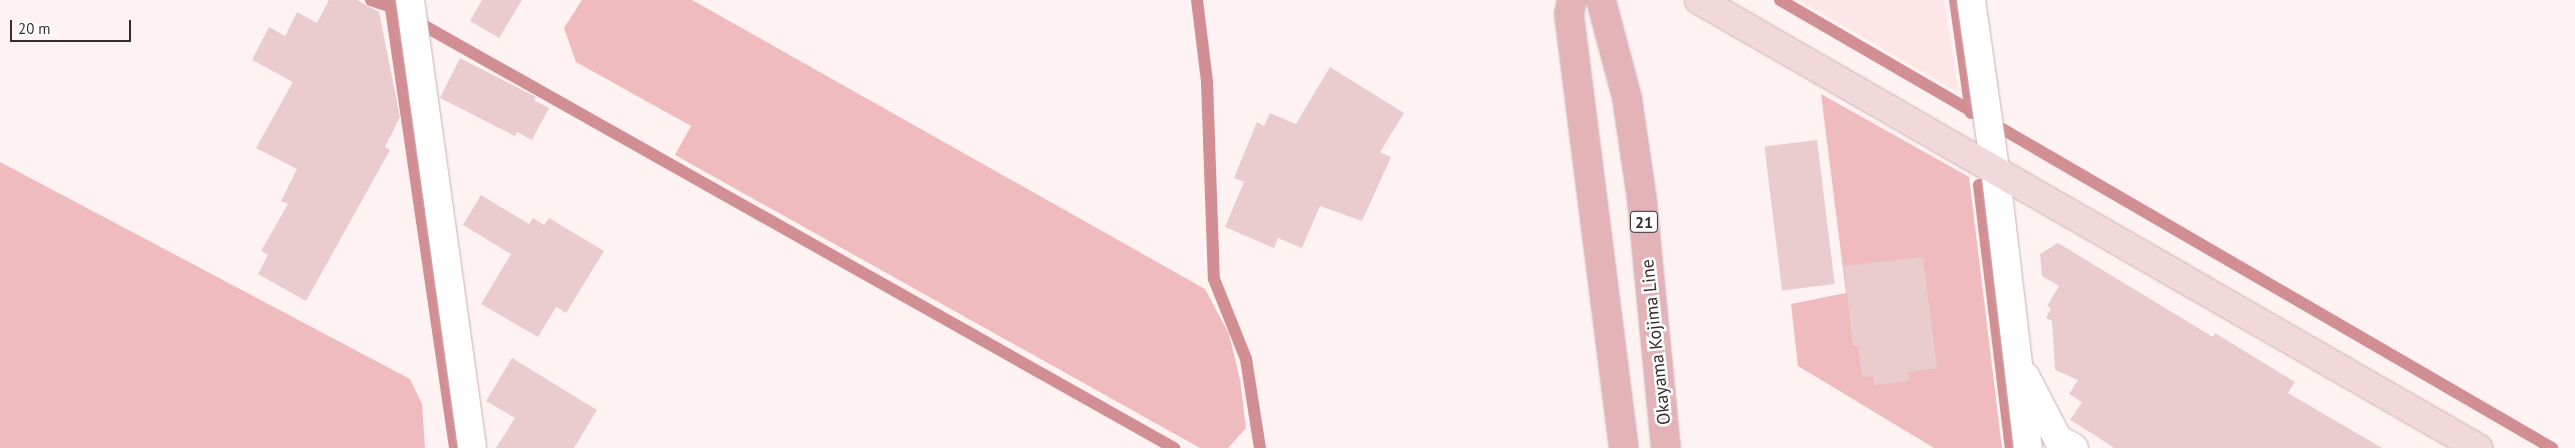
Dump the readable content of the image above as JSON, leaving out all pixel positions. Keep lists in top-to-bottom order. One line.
{"streets":{"main road":["21","Okayama Kojima Line"]},"scale_bar":"20 m"}
